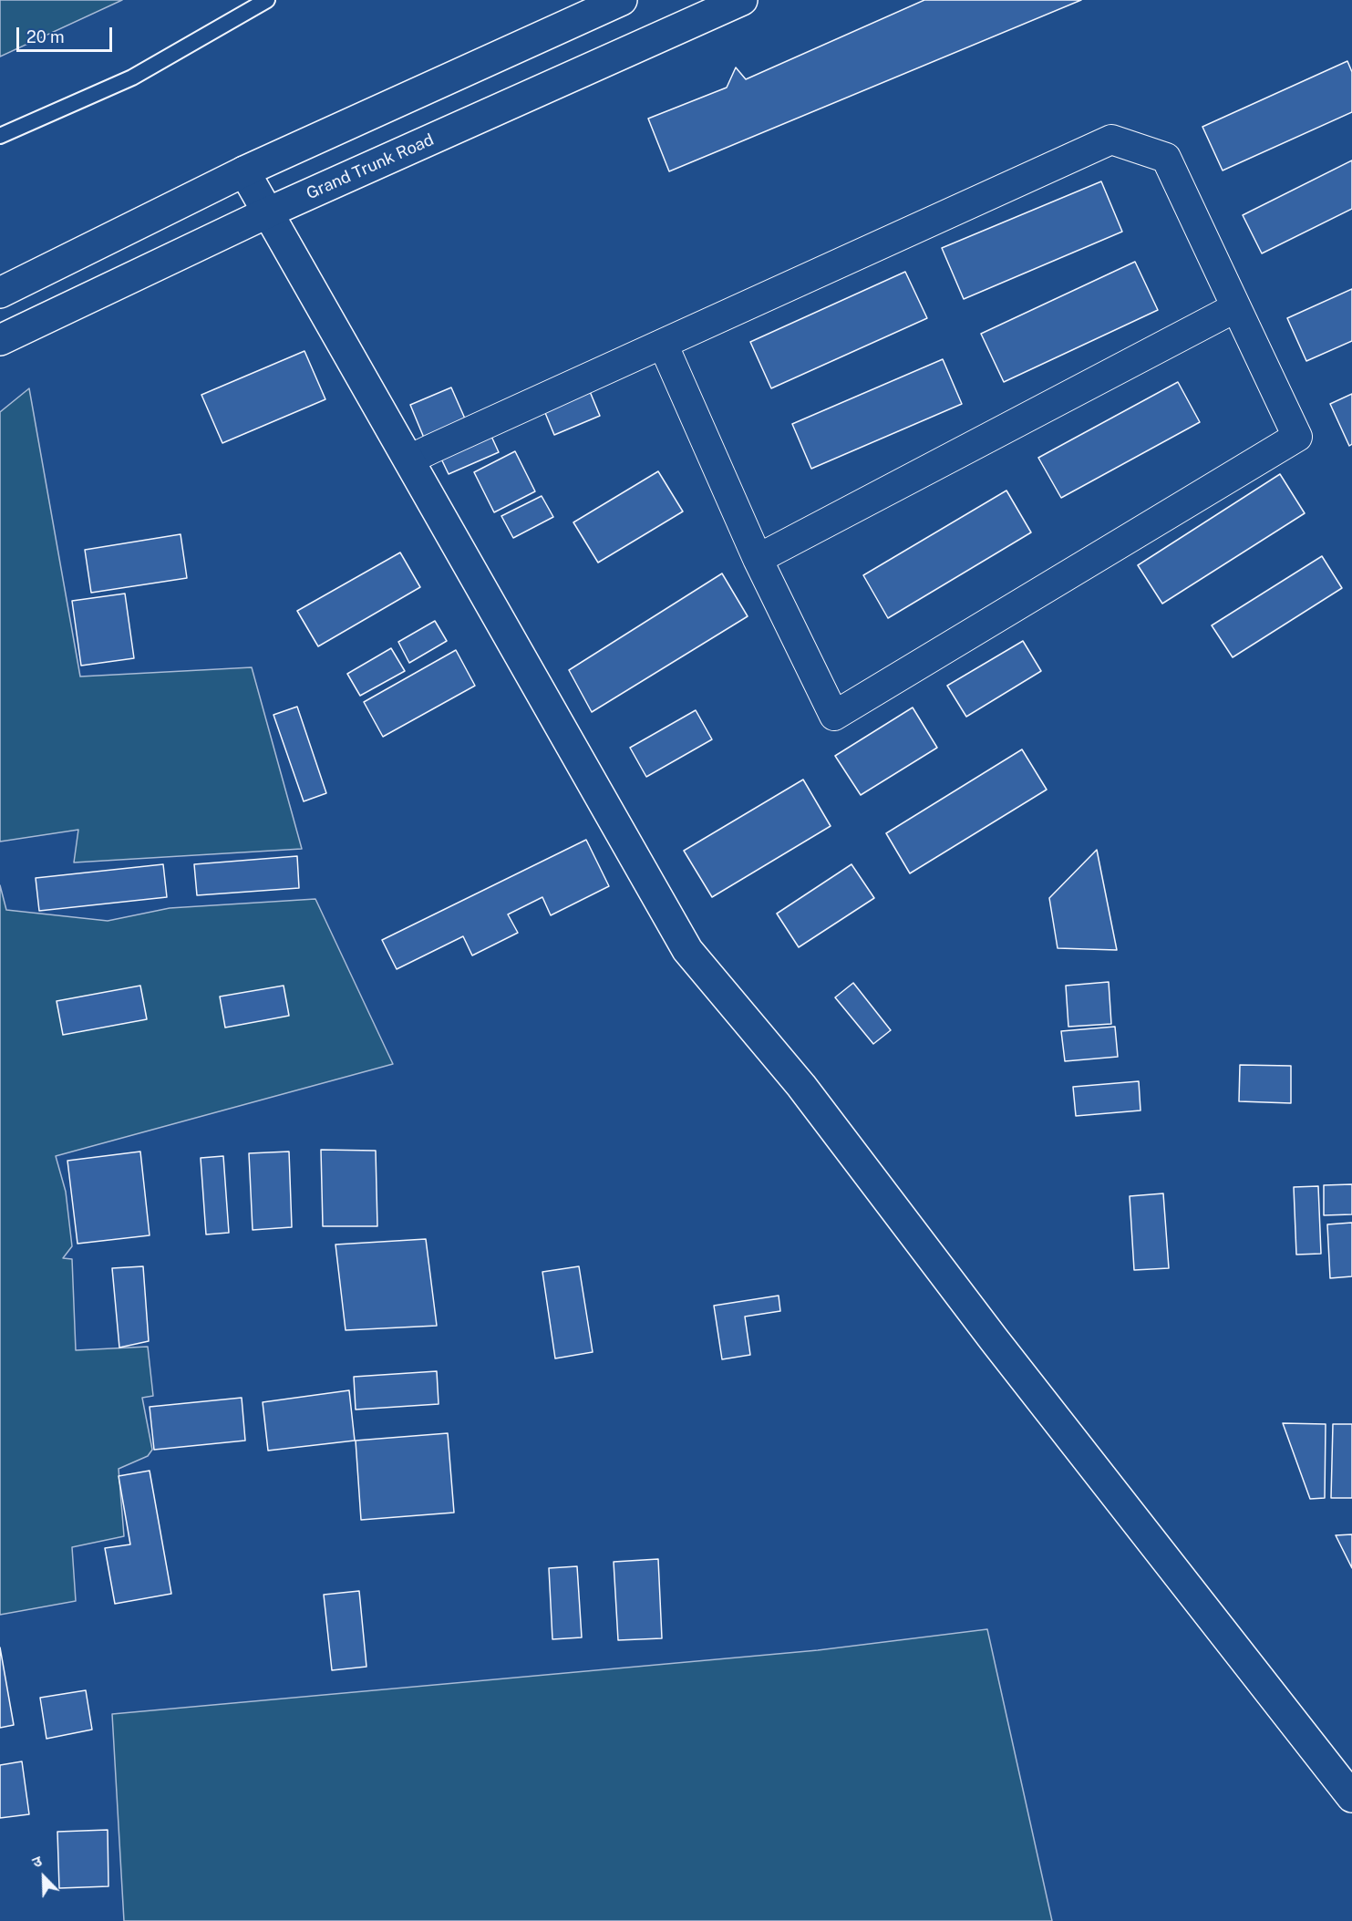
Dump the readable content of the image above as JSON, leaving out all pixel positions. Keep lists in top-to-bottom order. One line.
{"streets":{"main road":["Grand Trunk Road"]},"scale_bar":"20 m","north":"top left"}
